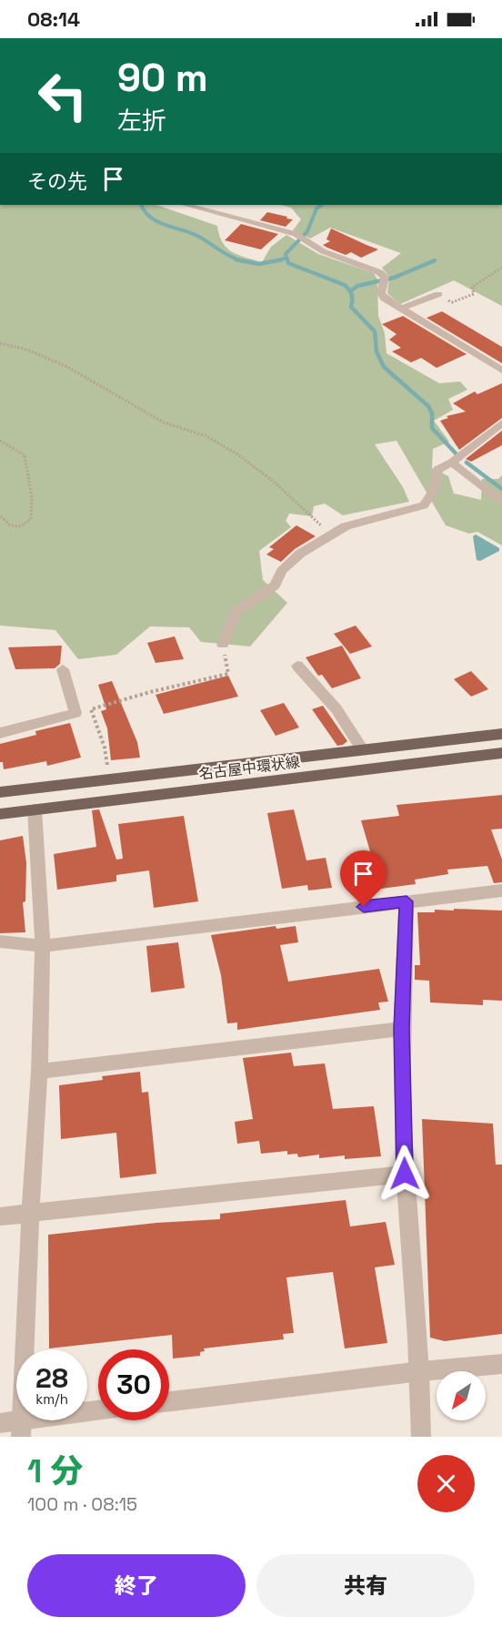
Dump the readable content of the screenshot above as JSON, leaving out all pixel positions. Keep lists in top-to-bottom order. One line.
{"streets":{"main road":["名古屋中環状線"]},"north":"bottom left","page":{"status":"08:14","turn":["90 m","左折"],"then":"その先","speed":"28 km/h","limit":"30","heading":["1 分","100 m · 08:15"],"buttons":["終了","共有"]}}
